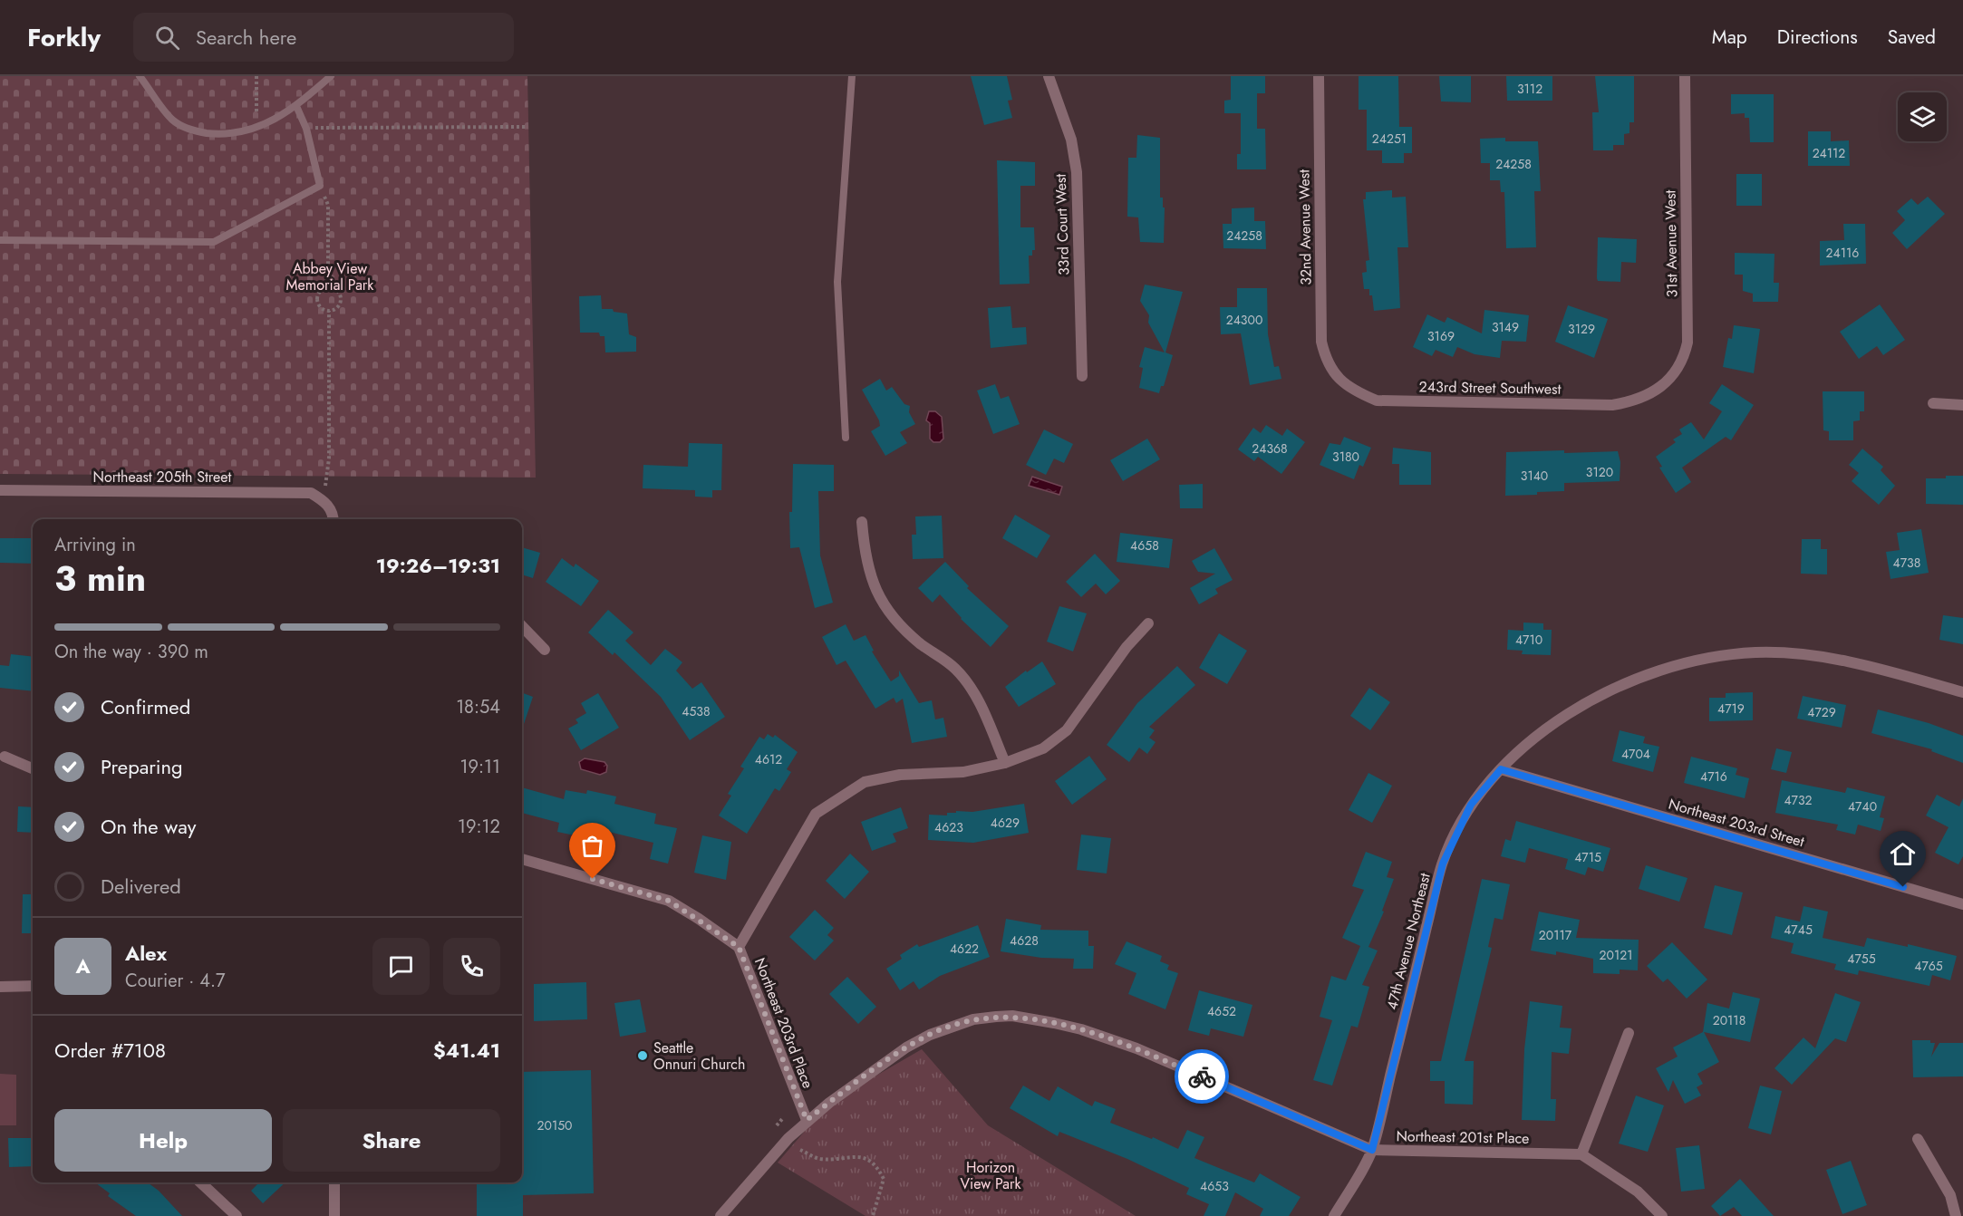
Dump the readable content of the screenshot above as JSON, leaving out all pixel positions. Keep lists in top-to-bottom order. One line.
{"streets":{"street":["33rd Court West","32nd Avenue West","31st Avenue West","243rd Street Southwest","Northeast 205th Street","Northeast 203rd Street","47th Avenue Northeast","Northeast 203rd Place","Northeast 201st Place"]},"crossings":[["32nd Avenue West","243rd Street Southwest"],["31st Avenue West","243rd Street Southwest"],["Northeast 203rd Street","47th Avenue Northeast"],["47th Avenue Northeast","Northeast 201st Place"],["Northeast 203rd Place","Northeast 201st Place"]],"parks":["Abbey View Memorial Park","Horizon View Park"],"places":["Seattle Onnuri Church"],"house_numbers":["3112","24251","24112","24258","24258","24116","24300","3149","3129","3169","24368","3180","3120","3140","4658","4738","4710","4719","4538","4729","4704","4612","4716","4732","4740","4629","4623","4715","4745","20117","4628","4622","20121","4755","4765","4652","20118","20150","4653"],"page":{"header":"Forkly","search":"Search here","nav":["Map","Directions","Saved"],"heading":["3 min","Arriving in","19:26–19:31"],"panel":["Alex","Courier · 4.7","Order #7108","$41.41"],"bar":"On the way · 390 m","list":[["Confirmed","18:54"],["Preparing","19:11"],["On the way","19:12"],"Delivered"],"round":"A","buttons":["Help","Share"]}}
